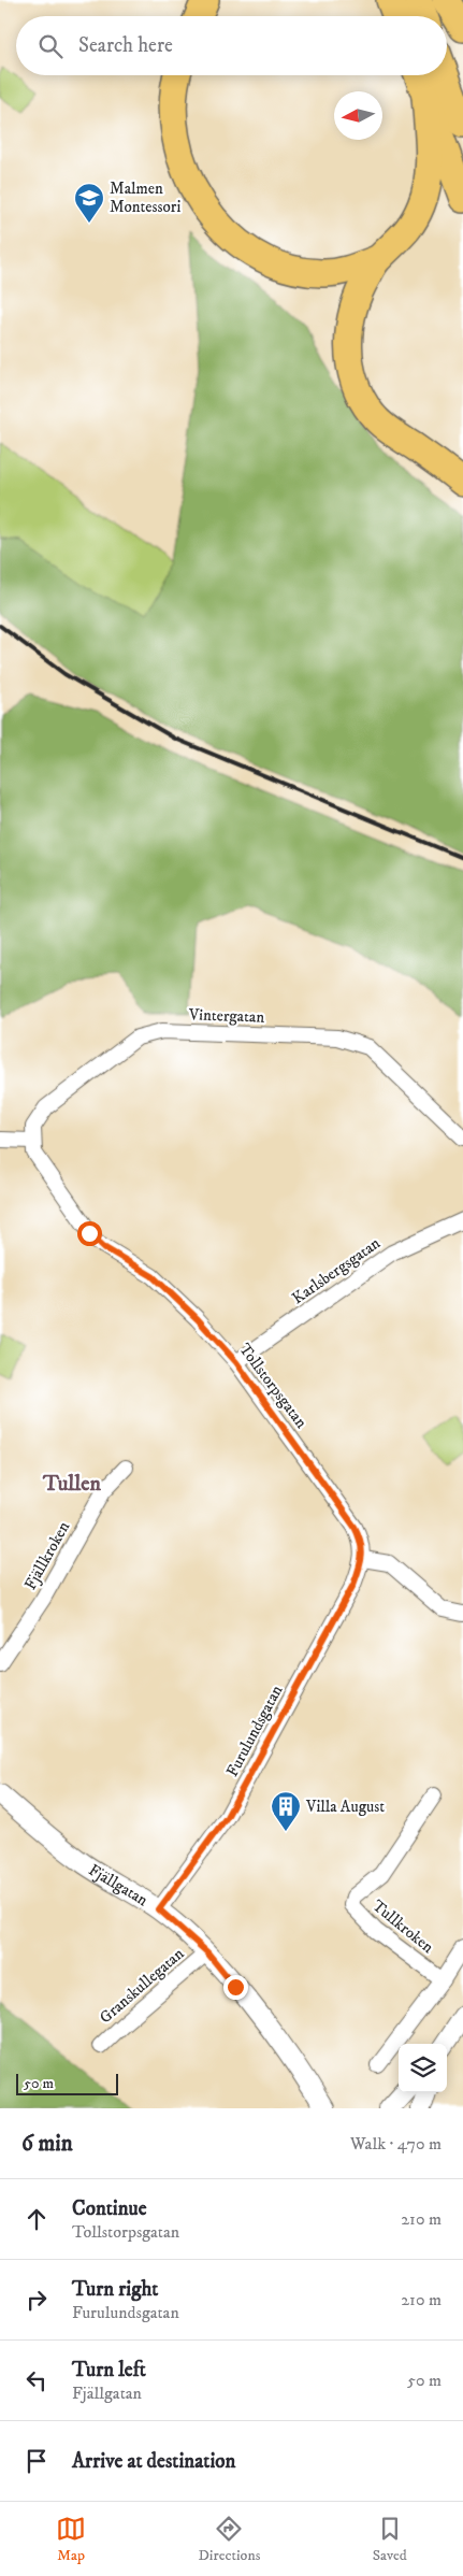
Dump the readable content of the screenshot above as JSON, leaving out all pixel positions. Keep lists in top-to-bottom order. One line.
{"streets":{"street":["Vintergatan","Karlsbergsgatan","Tollstorpsgatan","Fjällkroken","Furulundsgatan","Fjällgatan","Tullkroken","Granskullegatan"]},"crossings":[["Vintergatan","Tollstorpsgatan"],["Karlsbergsgatan","Tollstorpsgatan"],["Tollstorpsgatan","Furulundsgatan"],["Furulundsgatan","Fjällgatan"],["Fjällgatan","Granskullegatan"]],"districts":["Tullen"],"places":{"school or university":["Malmen Montessori"],"building":["Villa August"]},"scale_bar":"50 m","north":"left","page":{"search":"Search here","scale":"50 m","heading":["6 min","Walk · 470 m"],"list":[["Continue","Tollstorpsgatan","210 m"],["Turn right","Furulundsgatan","210 m"],["Turn left","Fjällgatan","50 m"],"Arrive at destination"],"nav":["Map","Directions","Saved"]}}
